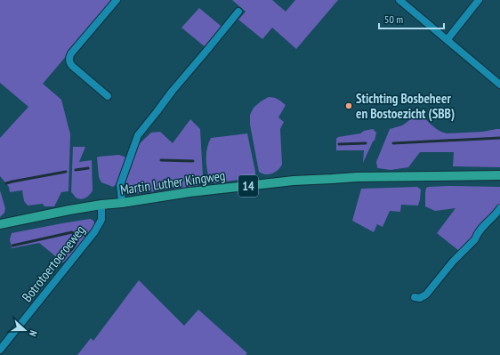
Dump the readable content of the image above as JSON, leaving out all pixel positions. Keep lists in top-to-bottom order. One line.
{"streets":{"main road":["Martin Luther Kingweg","14"],"street":["Botrotoertoeroeweg"]},"crossings":[["Martin Luther Kingweg","Botrotoertoeroeweg"]],"places":["Stichting Bosbeheer en Bostoezicht (SBB)"],"scale_bar":"50 m","north":"right"}
